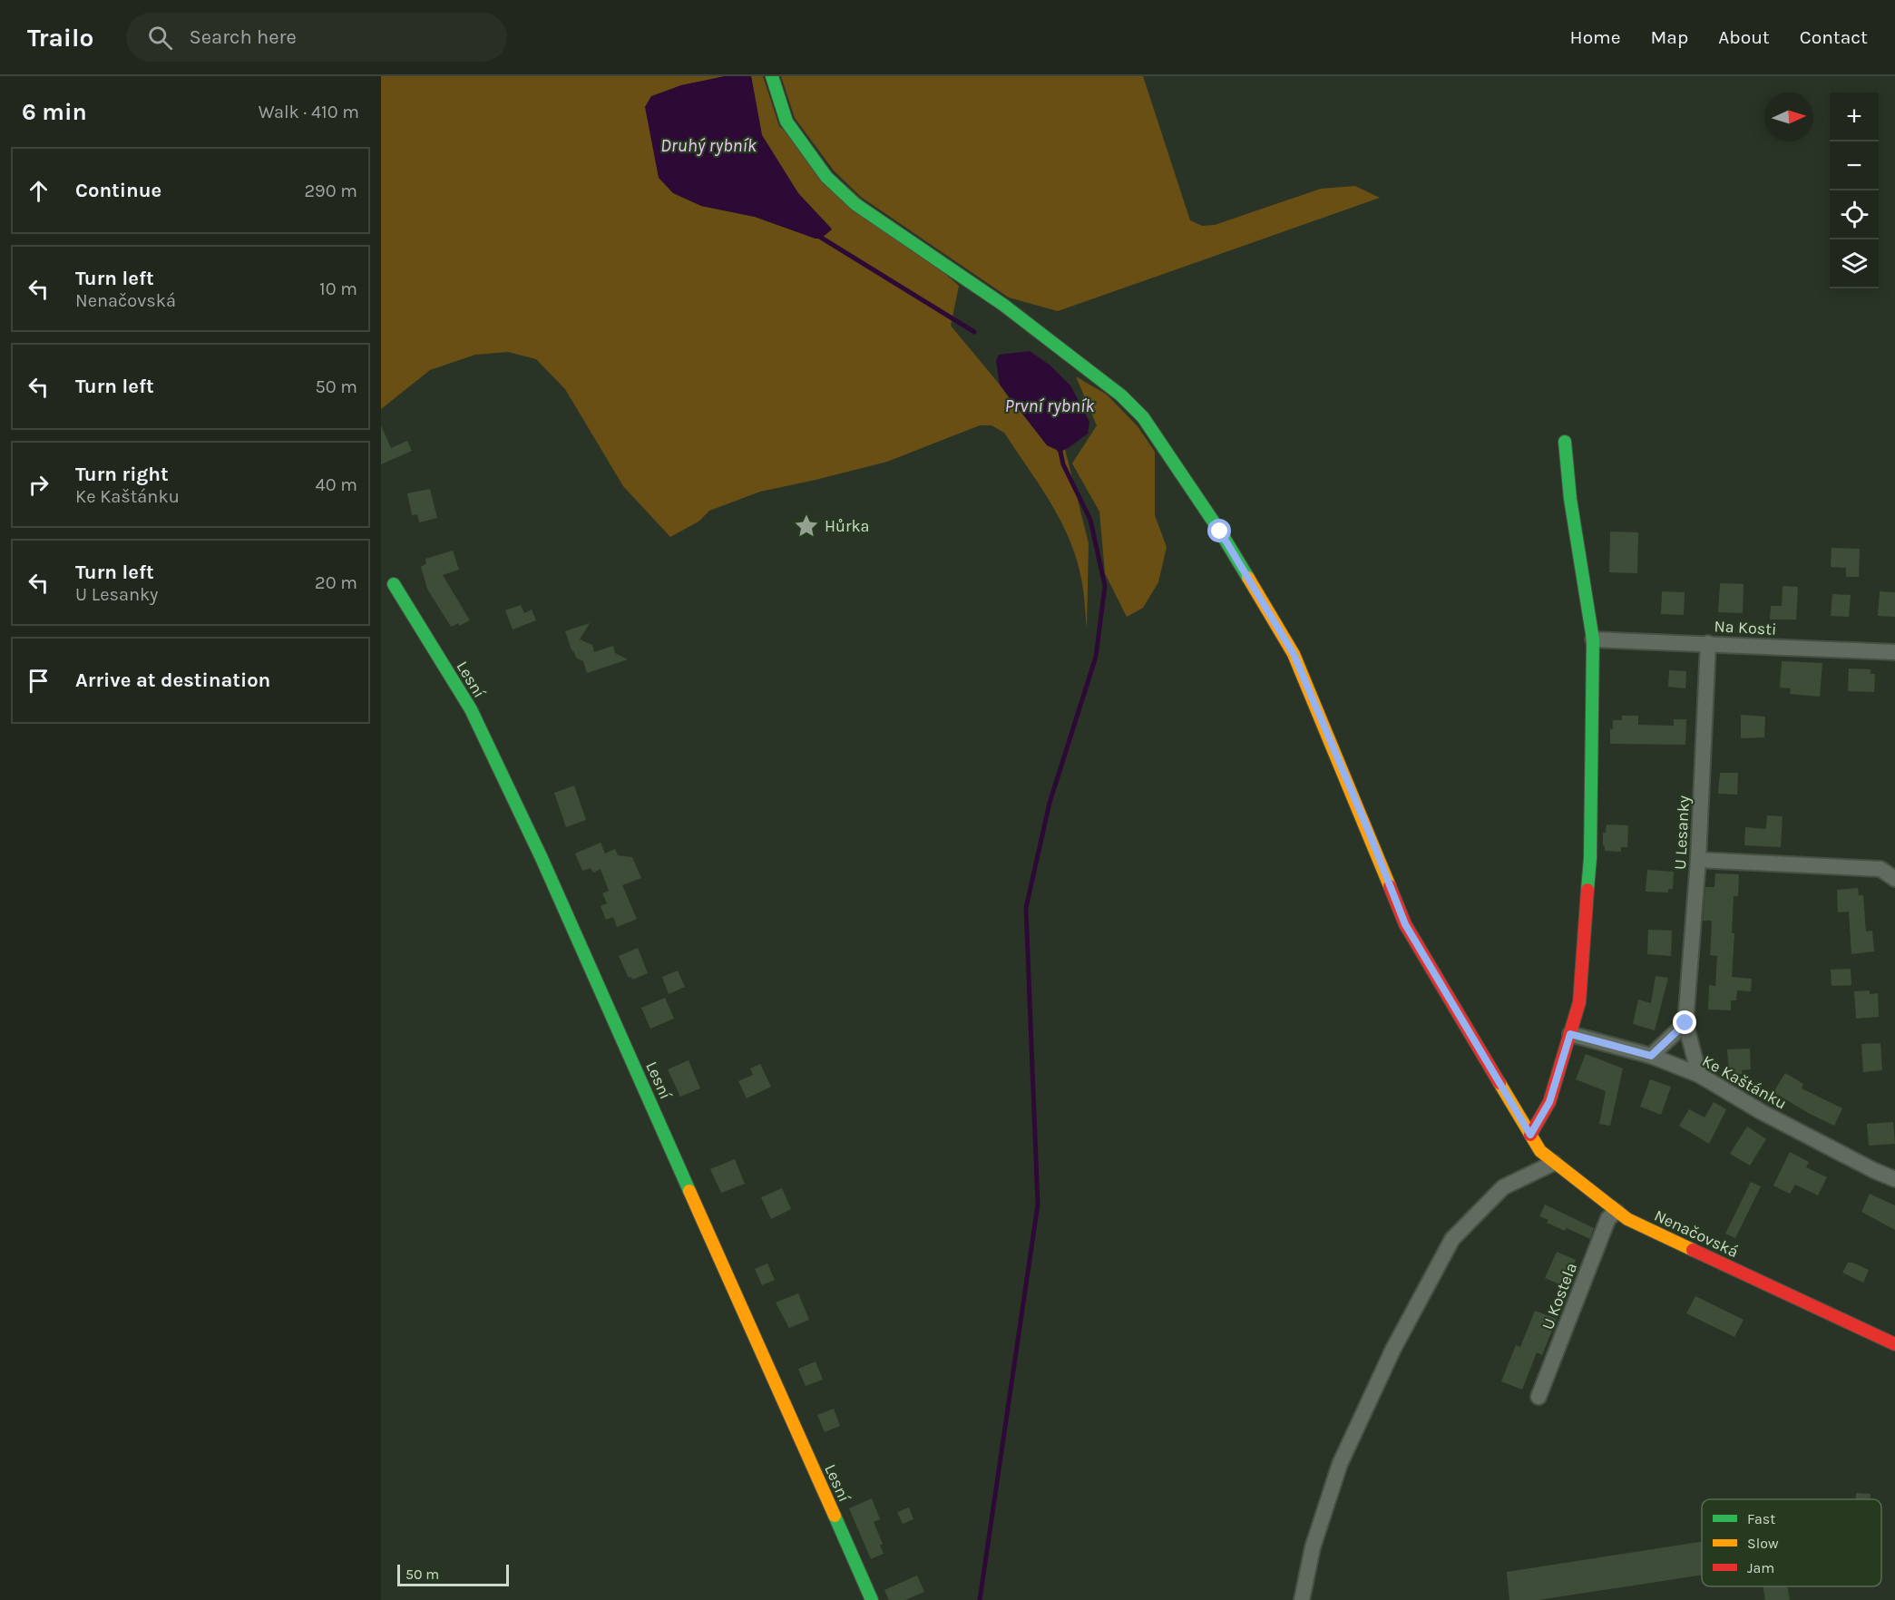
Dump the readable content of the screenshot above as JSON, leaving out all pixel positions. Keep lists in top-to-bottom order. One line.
{"streets":{"street":["Na Kosti","Lesní","U Lesanky","Ke Kaštánku","Nenačovská","U Kostela"]},"crossings":[["Na Kosti","U Lesanky"],["U Lesanky","Ke Kaštánku"],["Nenačovská","U Kostela"]],"water":["Druhý rybník","První rybník"],"places":{"place":["Hůrka"]},"legend":["Fast","Slow","Jam"],"scale_bar":"50 m","north":"right","page":{"header":"Trailo","search":"Search here","nav":["Home","Map","About","Contact"],"heading":["6 min","Walk · 410 m"],"map_buttons":["+","−"],"list":[["Continue","290 m"],["Turn left","Nenačovská","10 m"],["Turn left","50 m"],["Turn right","Ke Kaštánku","40 m"],["Turn left","U Lesanky","20 m"],"Arrive at destination"],"scale":"50 m"}}
